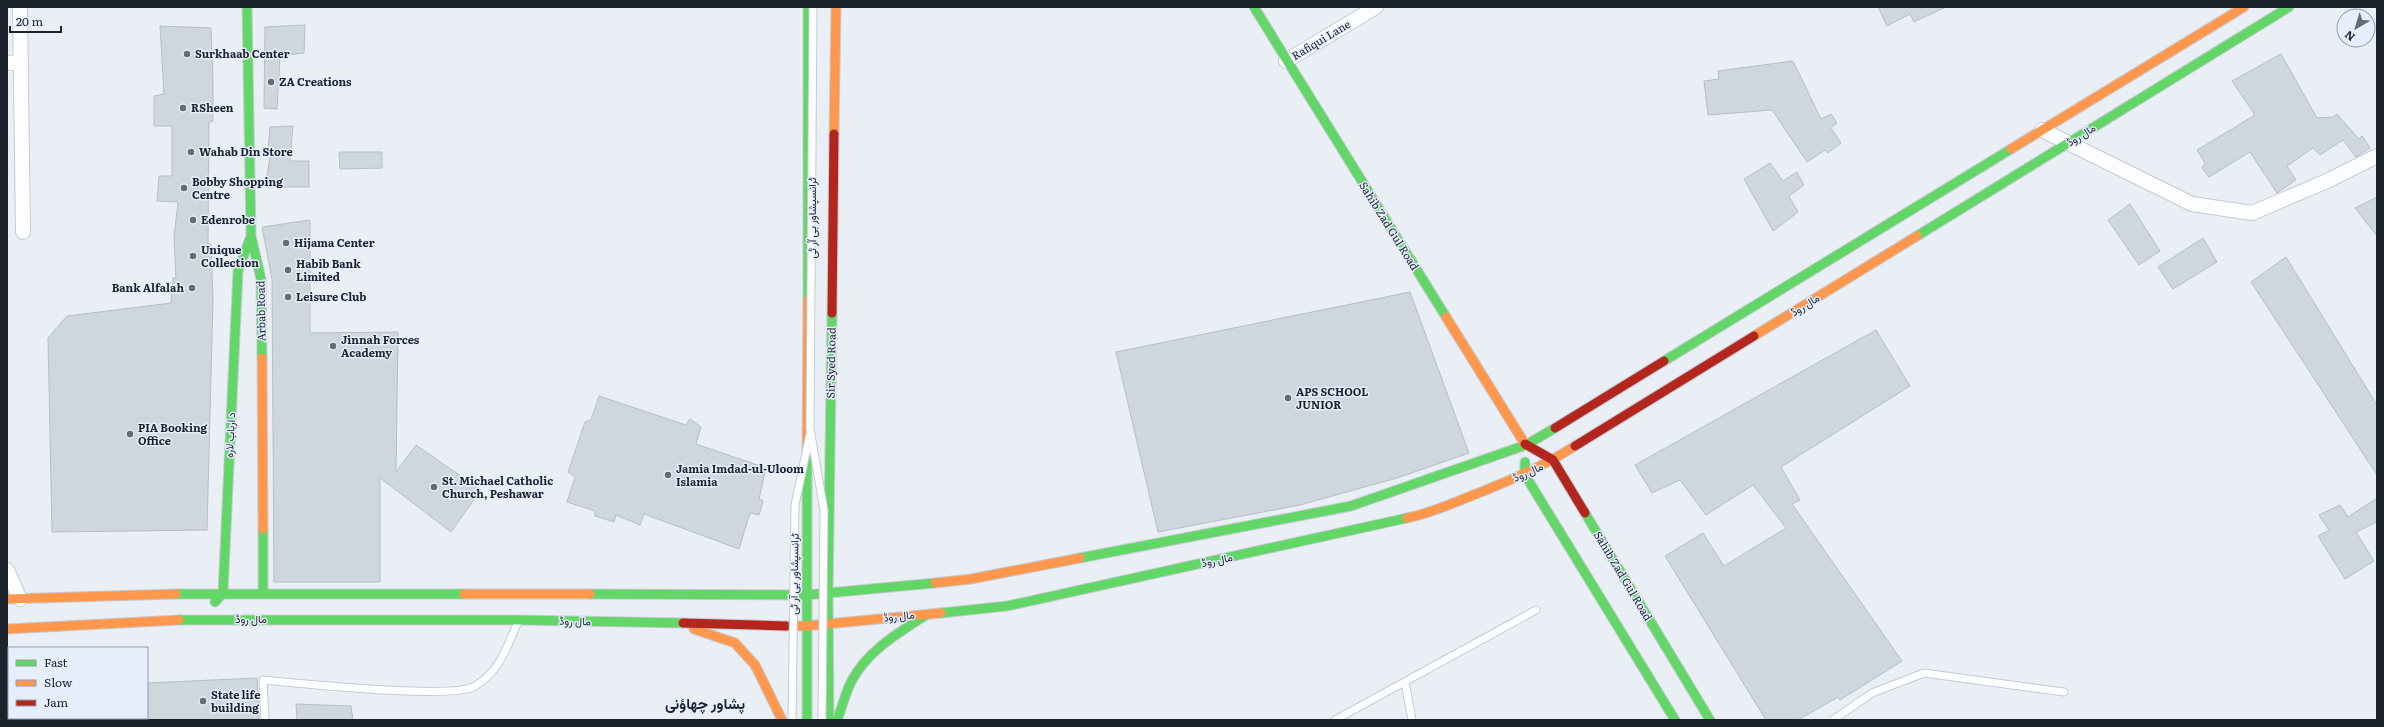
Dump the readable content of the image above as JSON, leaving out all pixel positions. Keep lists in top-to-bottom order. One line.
{"streets":{"main road":["مال روڈ","Sahib Zad Gul Road","Arbab Road","Sir Syed Road","د ارباب لاره"],"street":["Rafiqui Lane"],"lane":["ٹرانسپشاور بی آر ٹی"]},"crossings":[["Rafiqui Lane","Sahib Zad Gul Road"],["مال روڈ","Sahib Zad Gul Road"],["مال روڈ","Sir Syed Road"],["Arbab Road","د ارباب لاره"]],"districts":["پشاور چھاؤنی"],"places":["Surkhaab Center","ZA Creations","RSheen","Wahab Din Store","Bobby Shopping Centre","Edenrobe","Hijama Center","Unique Collection","Habib Bank Limited","Bank Alfalah","Leisure Club","Jinnah Forces Academy","APS SCHOOL JUNIOR","PIA Booking Office","Jamia Imdad-ul-Uloom Islamia","St. Michael Catholic Church, Peshawar","State life building"],"legend":["Fast","Slow","Jam"],"scale_bar":"20 m","north":"bottom left"}
